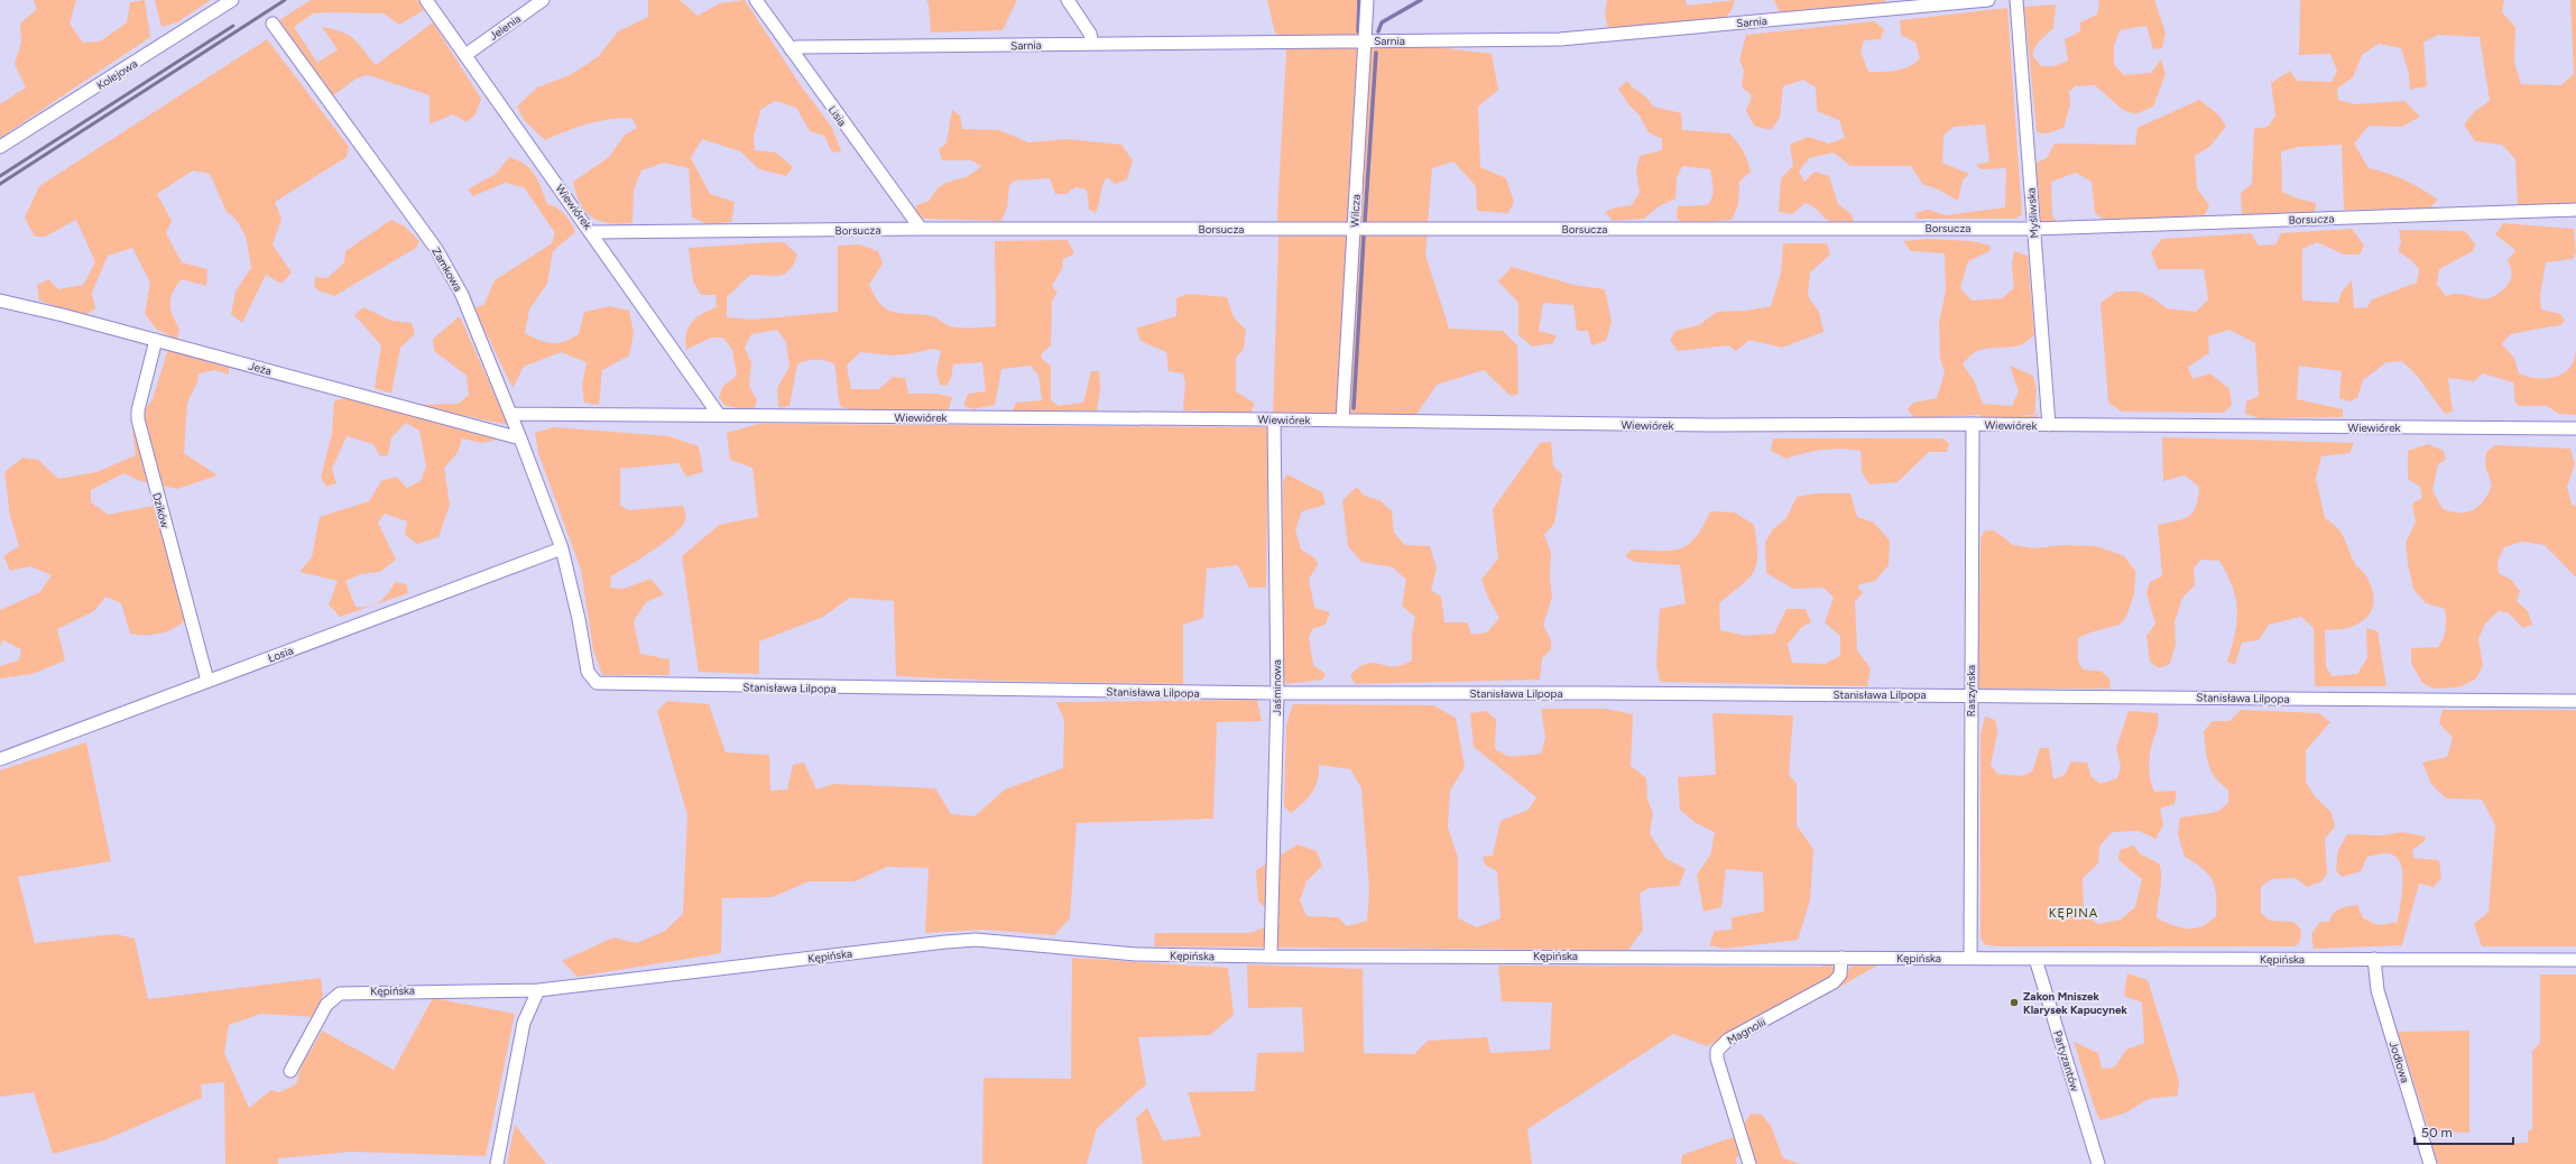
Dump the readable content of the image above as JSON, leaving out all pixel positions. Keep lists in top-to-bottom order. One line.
{"streets":{"street":["Sarnia","Jelenia","Kolejowa","Lisia","Wiewiórek","Wilcza","Myśliwska","Borsucza","Zamkowa","Jeża","Dzików","Łosia","Stanisława Lilpopa","Jaśminowa","Raszyńska","Kępińska","Magnolii","Partyzantów","Jodłowa"]},"crossings":[["Sarnia","Lisia"],["Sarnia","Wilcza"],["Jelenia","Wiewiórek"],["Lisia","Borsucza"],["Wiewiórek","Wilcza"],["Wiewiórek","Myśliwska"],["Wiewiórek","Borsucza"],["Wiewiórek","Zamkowa"],["Wiewiórek","Jaśminowa"],["Wiewiórek","Raszyńska"],["Wilcza","Borsucza"],["Myśliwska","Borsucza"],["Zamkowa","Jeża"],["Zamkowa","Łosia"],["Zamkowa","Stanisława Lilpopa"],["Jeża","Dzików"],["Dzików","Łosia"],["Łosia","Stanisława Lilpopa"],["Stanisława Lilpopa","Jaśminowa"],["Stanisława Lilpopa","Raszyńska"],["Jaśminowa","Kępińska"],["Raszyńska","Kępińska"],["Kępińska","Magnolii"],["Kępińska","Partyzantów"],["Kępińska","Jodłowa"]],"districts":["KĘPINA"],"places":["Zakon Mniszek Klarysek Kapucynek"],"scale_bar":"50 m"}
